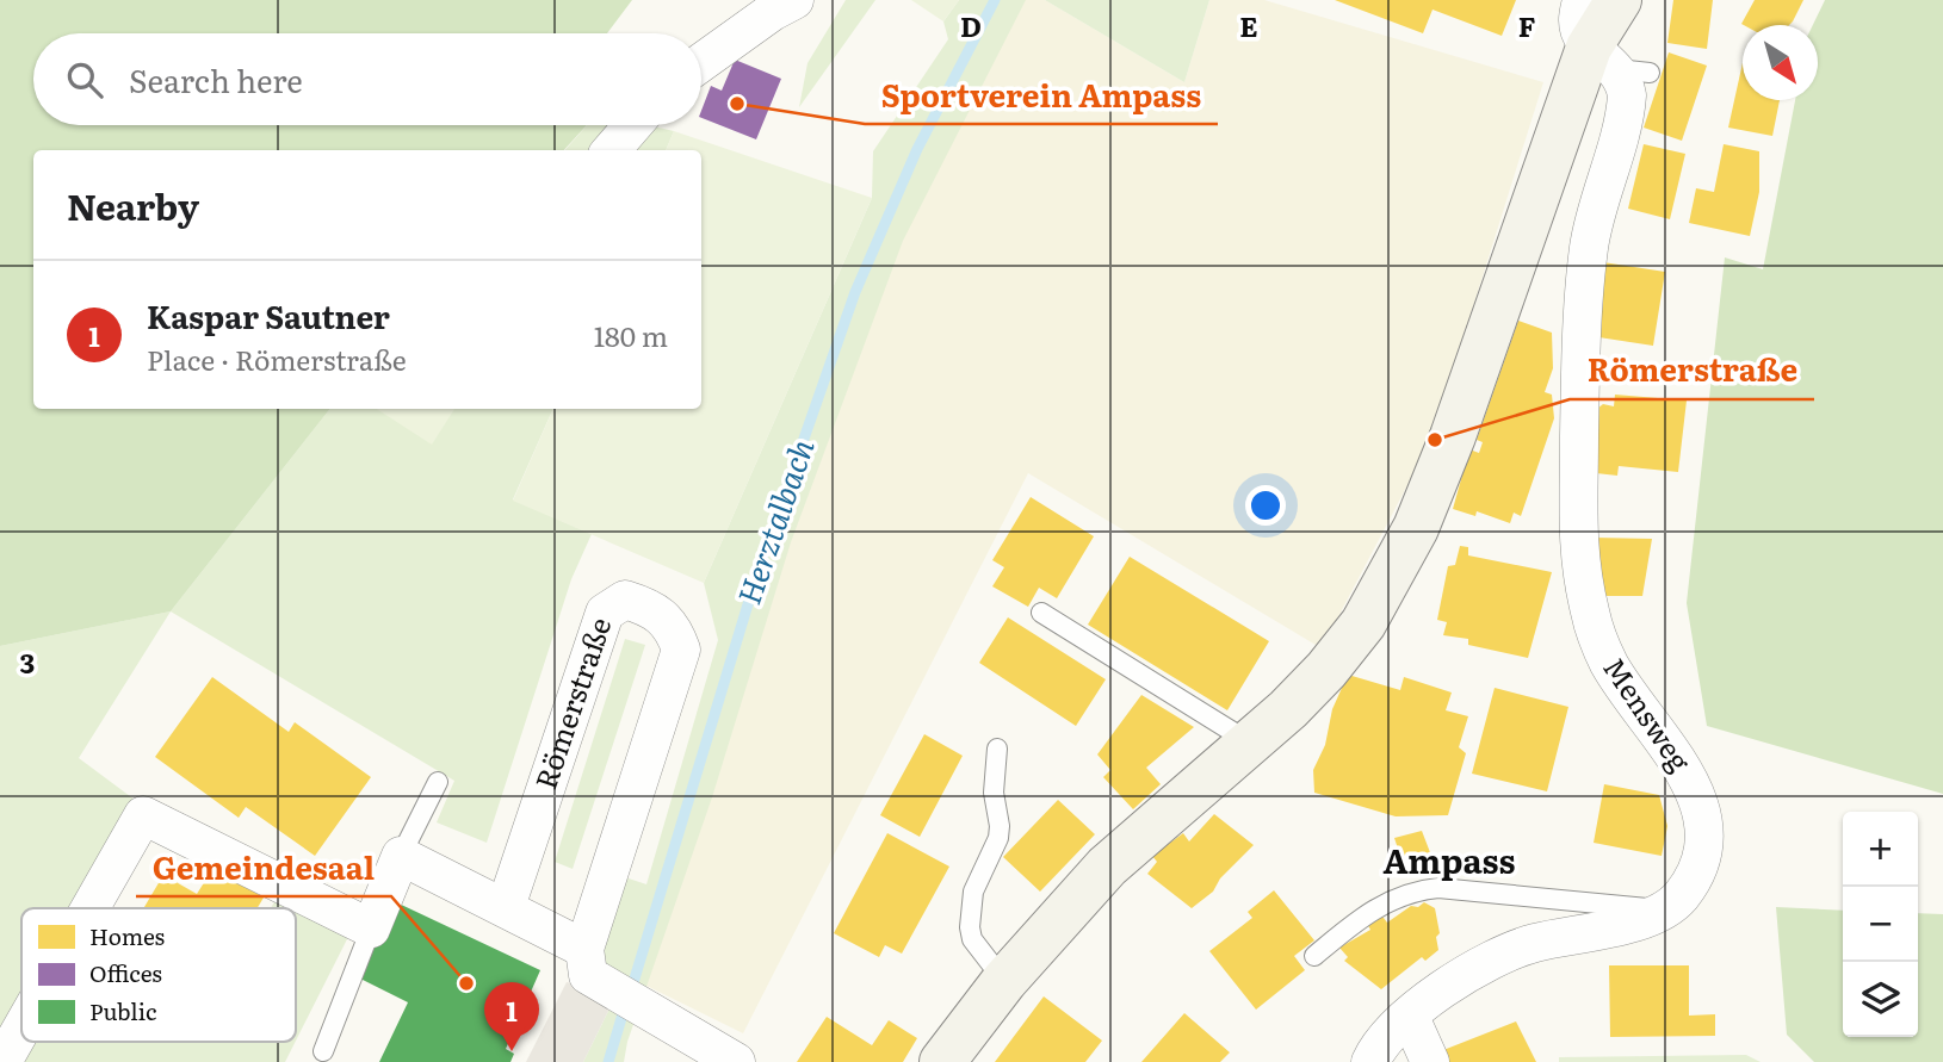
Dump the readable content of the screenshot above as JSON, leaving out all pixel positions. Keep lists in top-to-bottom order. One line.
{"streets":{"street":["Römerstraße","Mensweg"]},"districts":["Ampass"],"water":["Herztalbach"],"places":["Sportverein Ampass","Römerstraße","Gemeindesaal"],"legend":["Homes","Offices","Public"],"north":"bottom right","page":{"search":"Search here","heading":"Nearby","list":[{"mark":"1","name":"Kaspar Sautner","note":"Place · Römerstraße","value":"180 m"}],"map_buttons":["+","−"],"pins":"1"},"grid":{"columns":["D","E","F"],"rows":["3"]}}
